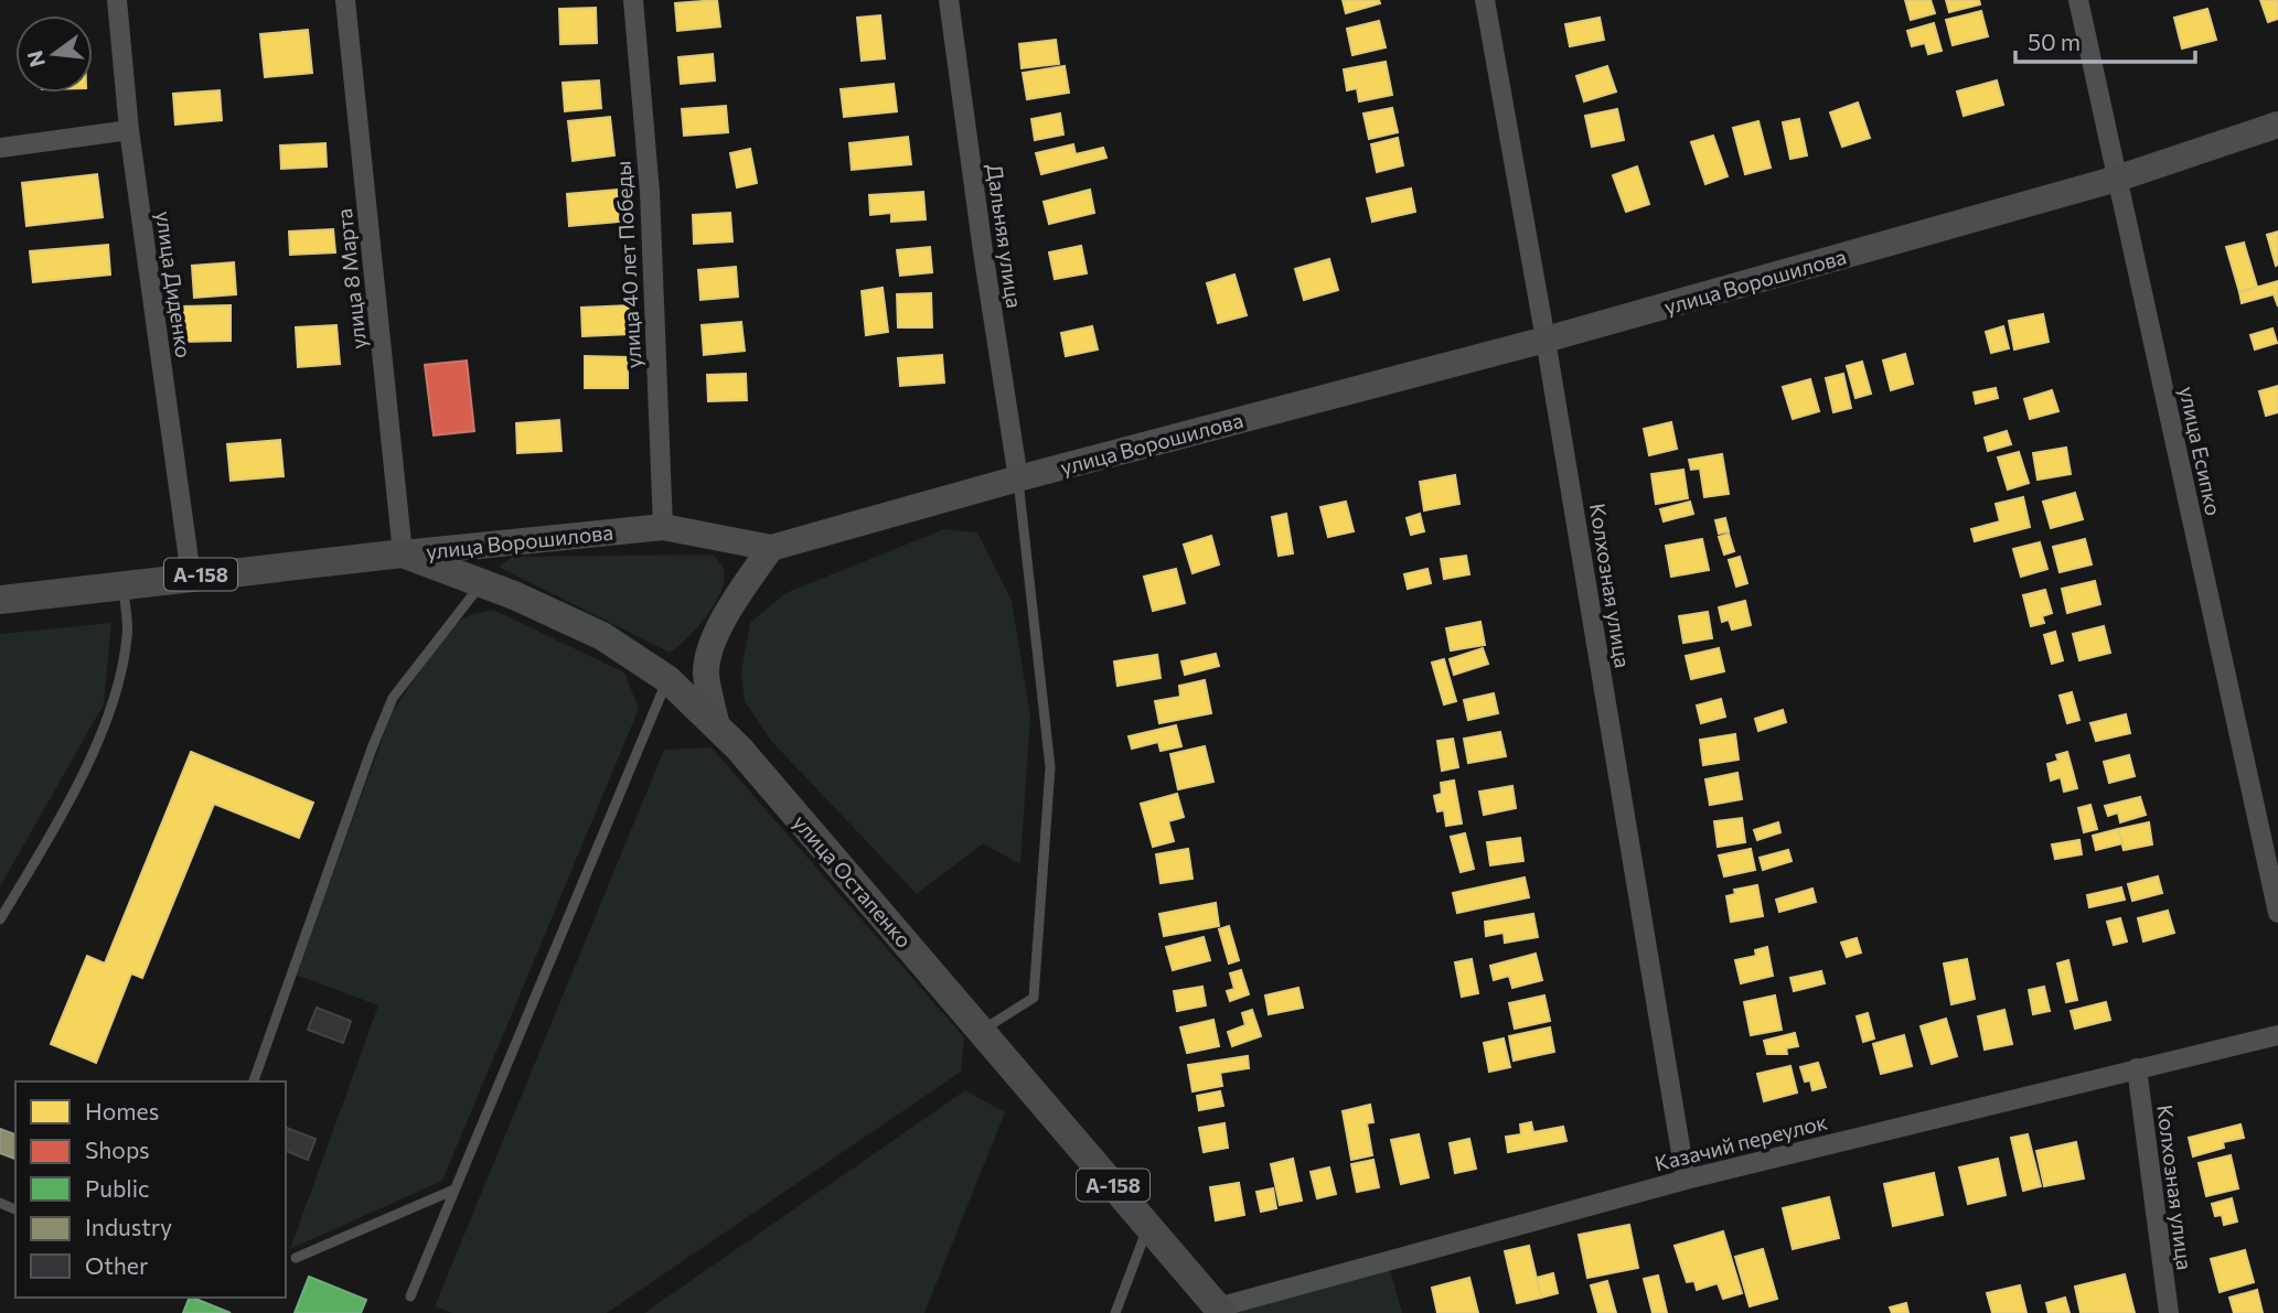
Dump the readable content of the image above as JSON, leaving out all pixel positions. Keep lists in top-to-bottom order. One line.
{"streets":{"main road":["улица Ворошилова","А-158","улица Остапенко"],"street":["Дальняя улица","улица 40 лет Победы","улица 8 Марта","улица Диденко","улица Есипко","Колхозная улица","Казачий переулок"]},"crossings":[["Дальняя улица","улица Ворошилова"],["улица 40 лет Победы","улица Ворошилова"],["улица 8 Марта","улица Ворошилова"],["улица 8 Марта","улица Остапенко"],["улица Ворошилова","улица Диденко"],["улица Ворошилова","улица Есипко"],["улица Ворошилова","Колхозная улица"],["улица Ворошилова","улица Остапенко"],["Колхозная улица","Казачий переулок"],["улица Остапенко","Казачий переулок"]],"legend":["Homes","Shops","Public","Industry","Other"],"scale_bar":"50 m","north":"left"}
